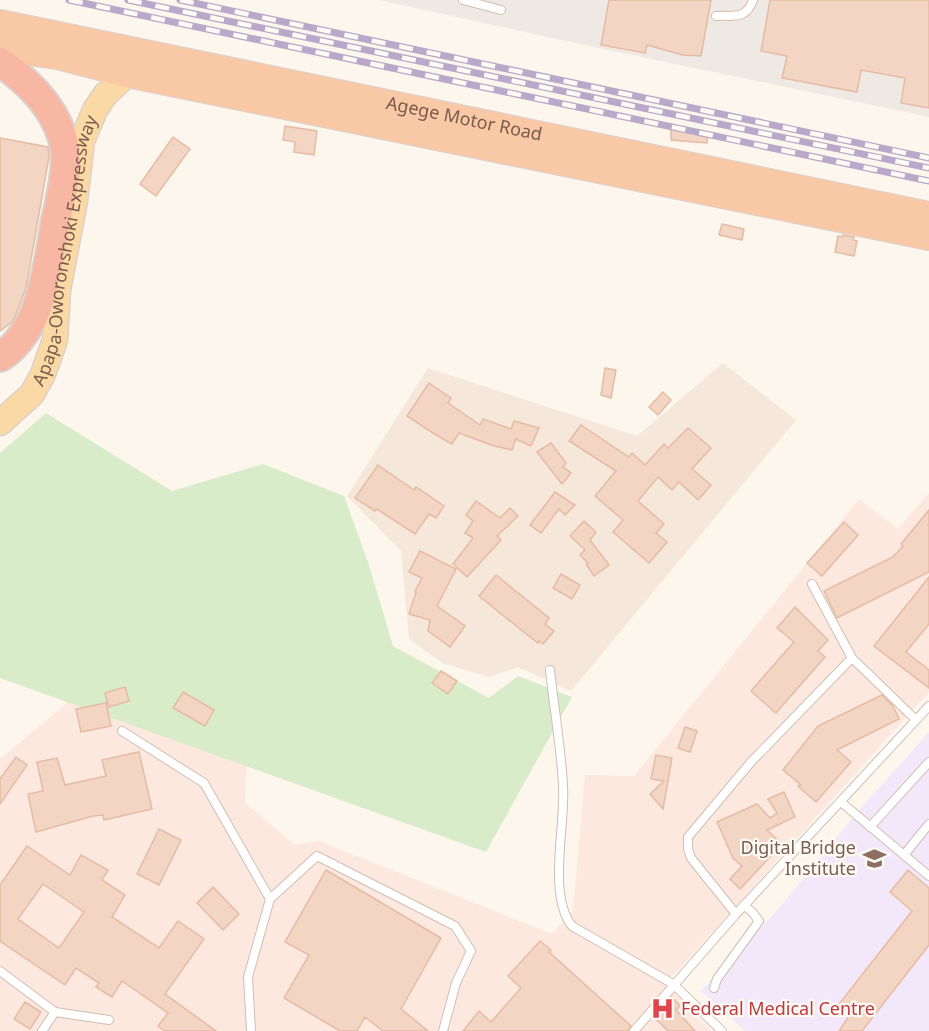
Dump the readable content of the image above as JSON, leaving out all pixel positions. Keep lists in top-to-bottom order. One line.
{"streets":{"highway":["Agege Motor Road"],"main road":["Apapa-Oworonshoki Expressway"]},"crossings":[["Agege Motor Road","Apapa-Oworonshoki Expressway"]],"places":{"school or university":["Digital Bridge Institute"],"hospital":["Federal Medical Centre"]}}
